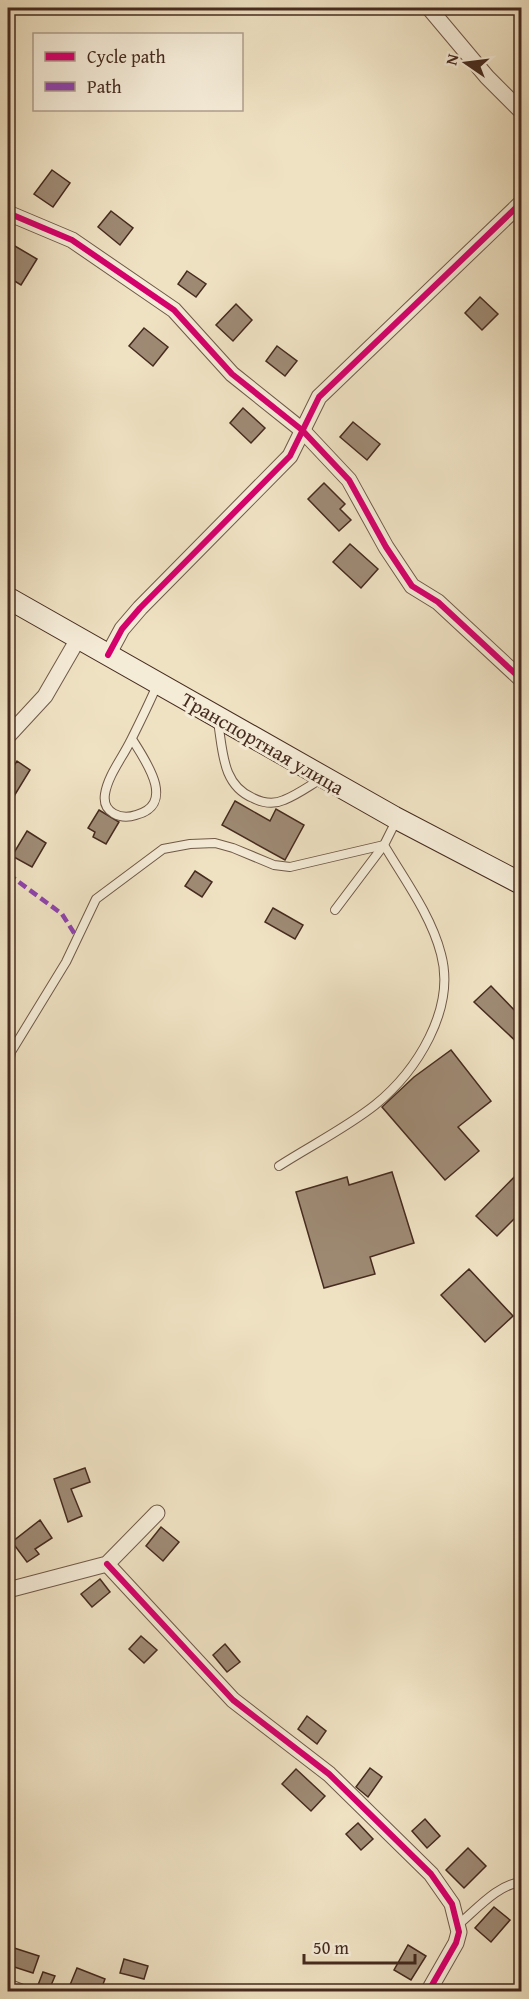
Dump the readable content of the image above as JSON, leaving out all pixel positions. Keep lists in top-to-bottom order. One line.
{"streets":{"main road":["Транспортная улица"]},"legend":["Cycle path","Path"],"scale_bar":"50 m","north":"left"}
